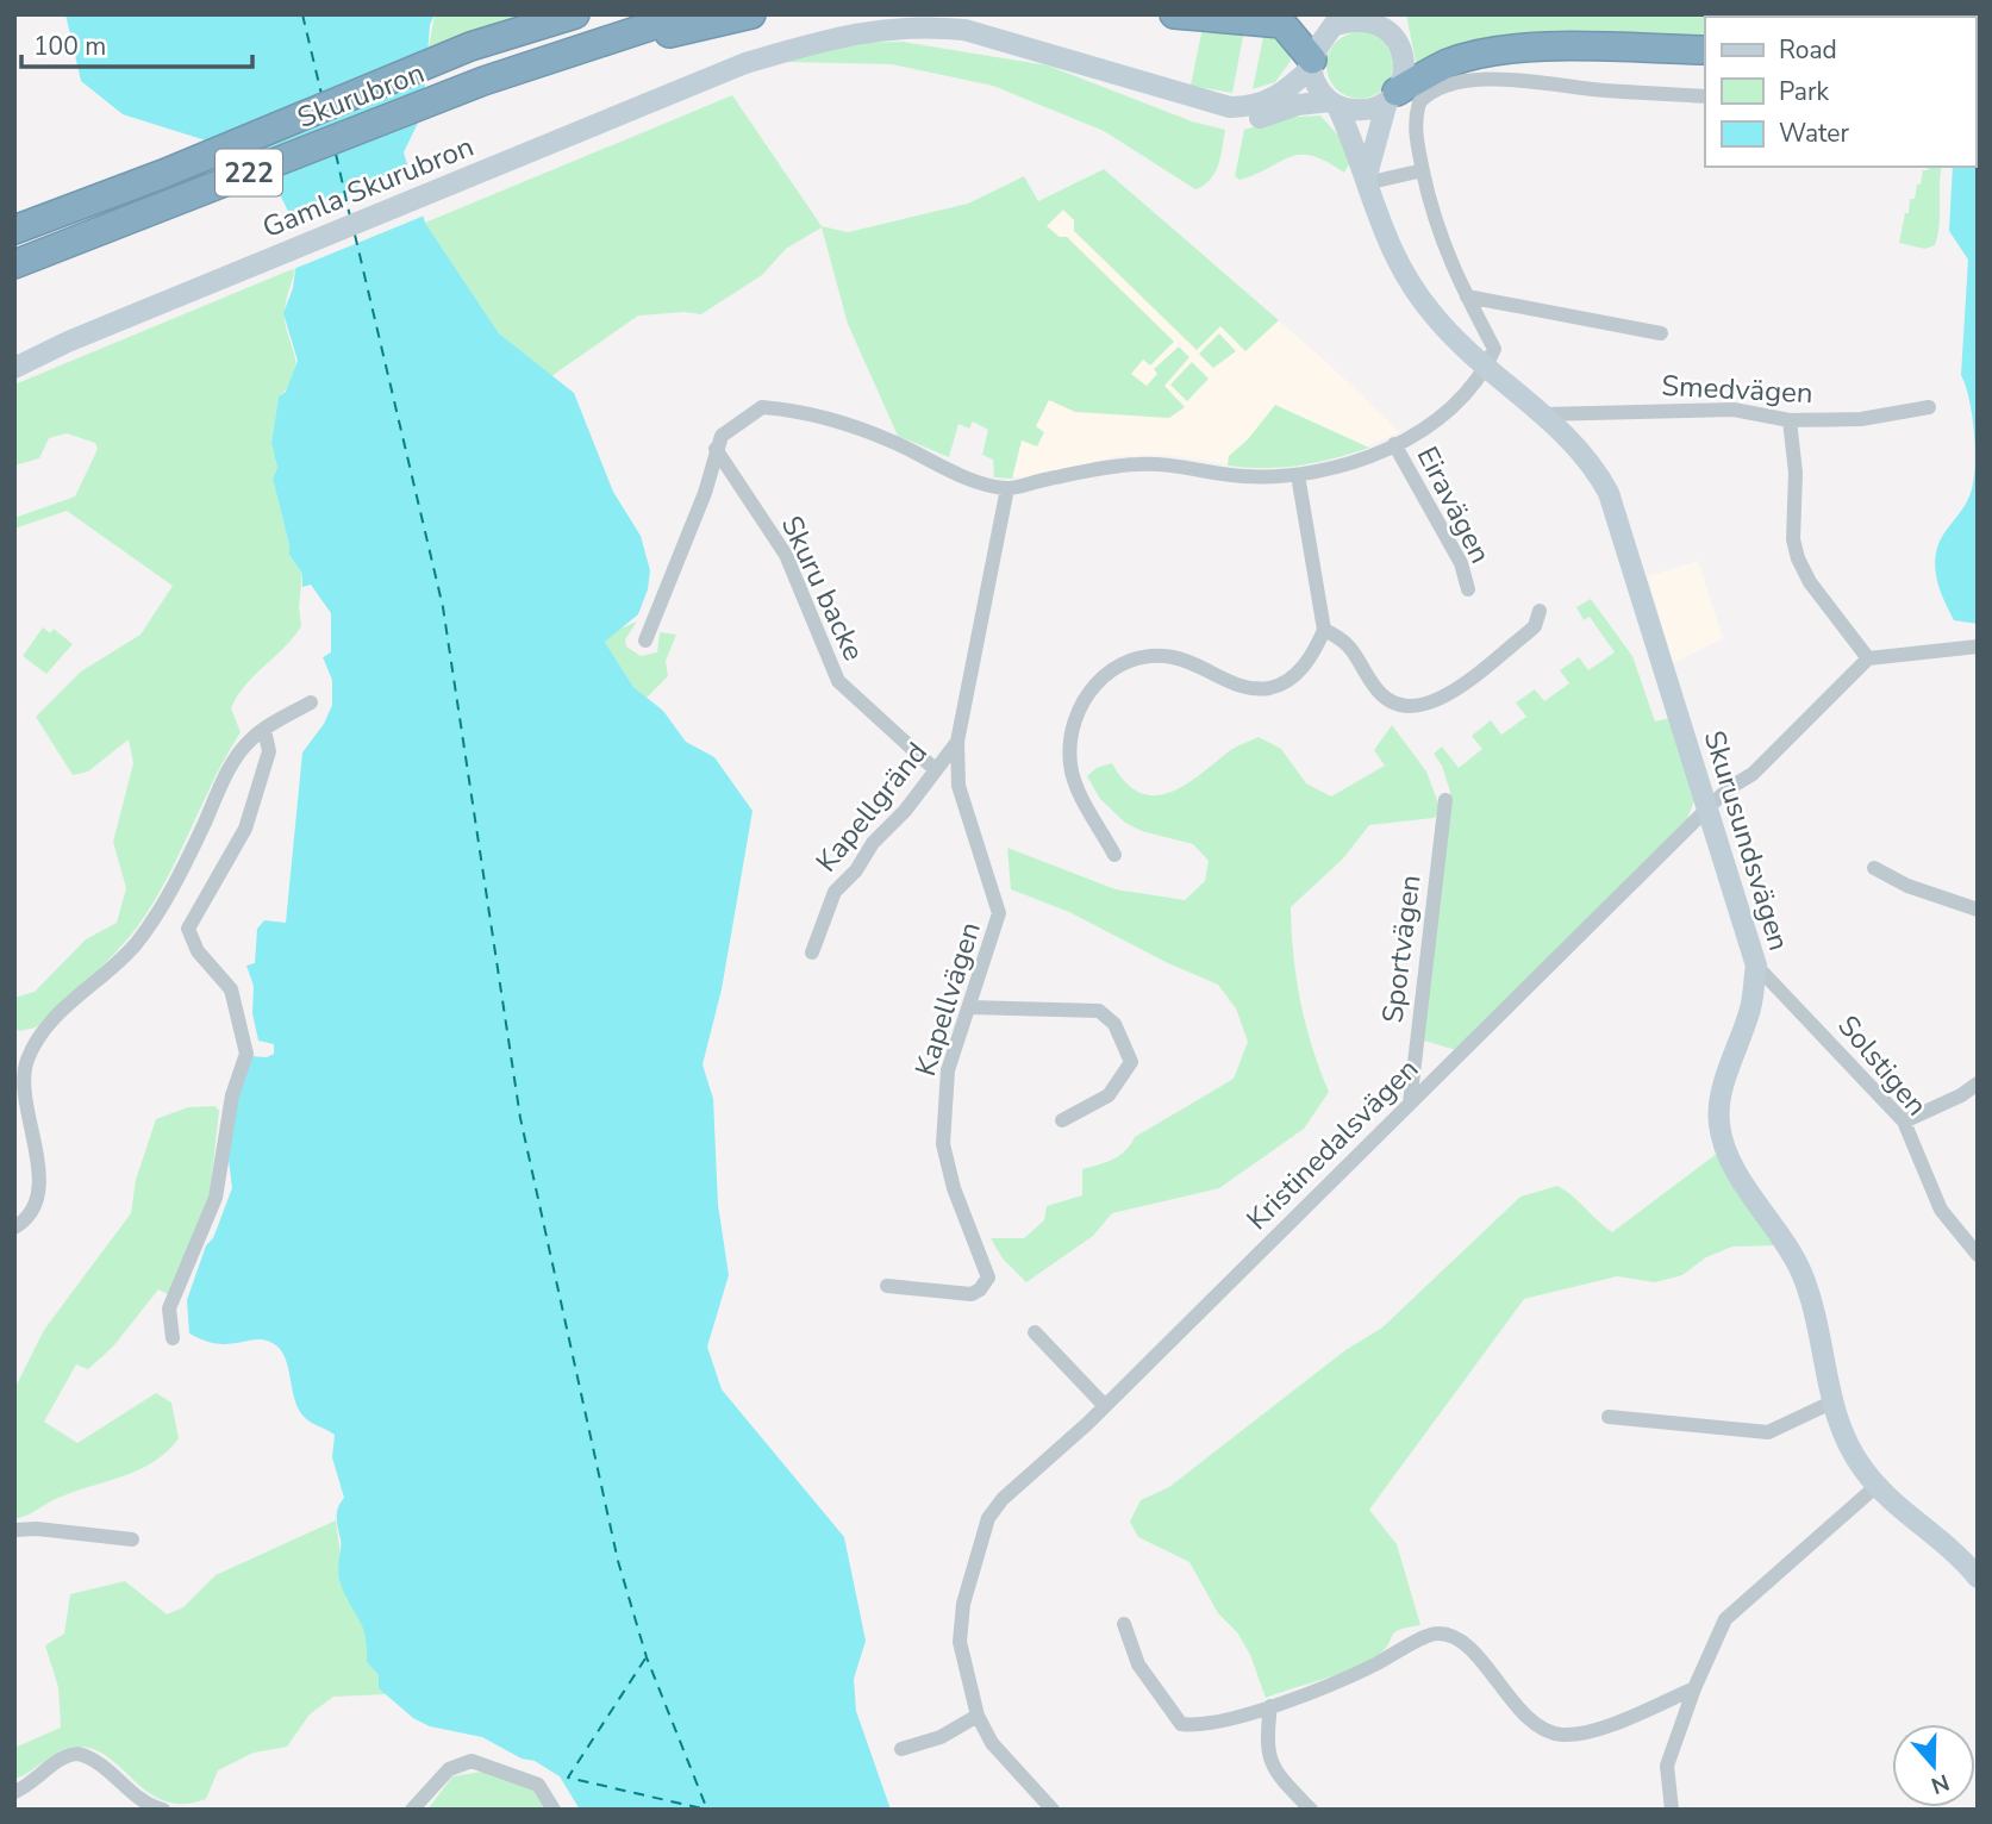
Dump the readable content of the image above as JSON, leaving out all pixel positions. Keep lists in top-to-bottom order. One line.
{"streets":{"highway":["Skurubron","222"],"street":["Gamla Skurubron","Smedvägen","Eiravägen","Skuru backe","Kapellgränd","Skurusundsvägen","Sportvägen","Kapellvägen","Solstigen","Kristinedalsvägen"]},"crossings":[["Smedvägen","Skurusundsvägen"],["Skuru backe","Kapellgränd"],["Kapellgränd","Kapellvägen"],["Skurusundsvägen","Solstigen"],["Skurusundsvägen","Kristinedalsvägen"],["Sportvägen","Kristinedalsvägen"]],"legend":["Road","Park","Water"],"scale_bar":"100 m","north":"bottom"}
